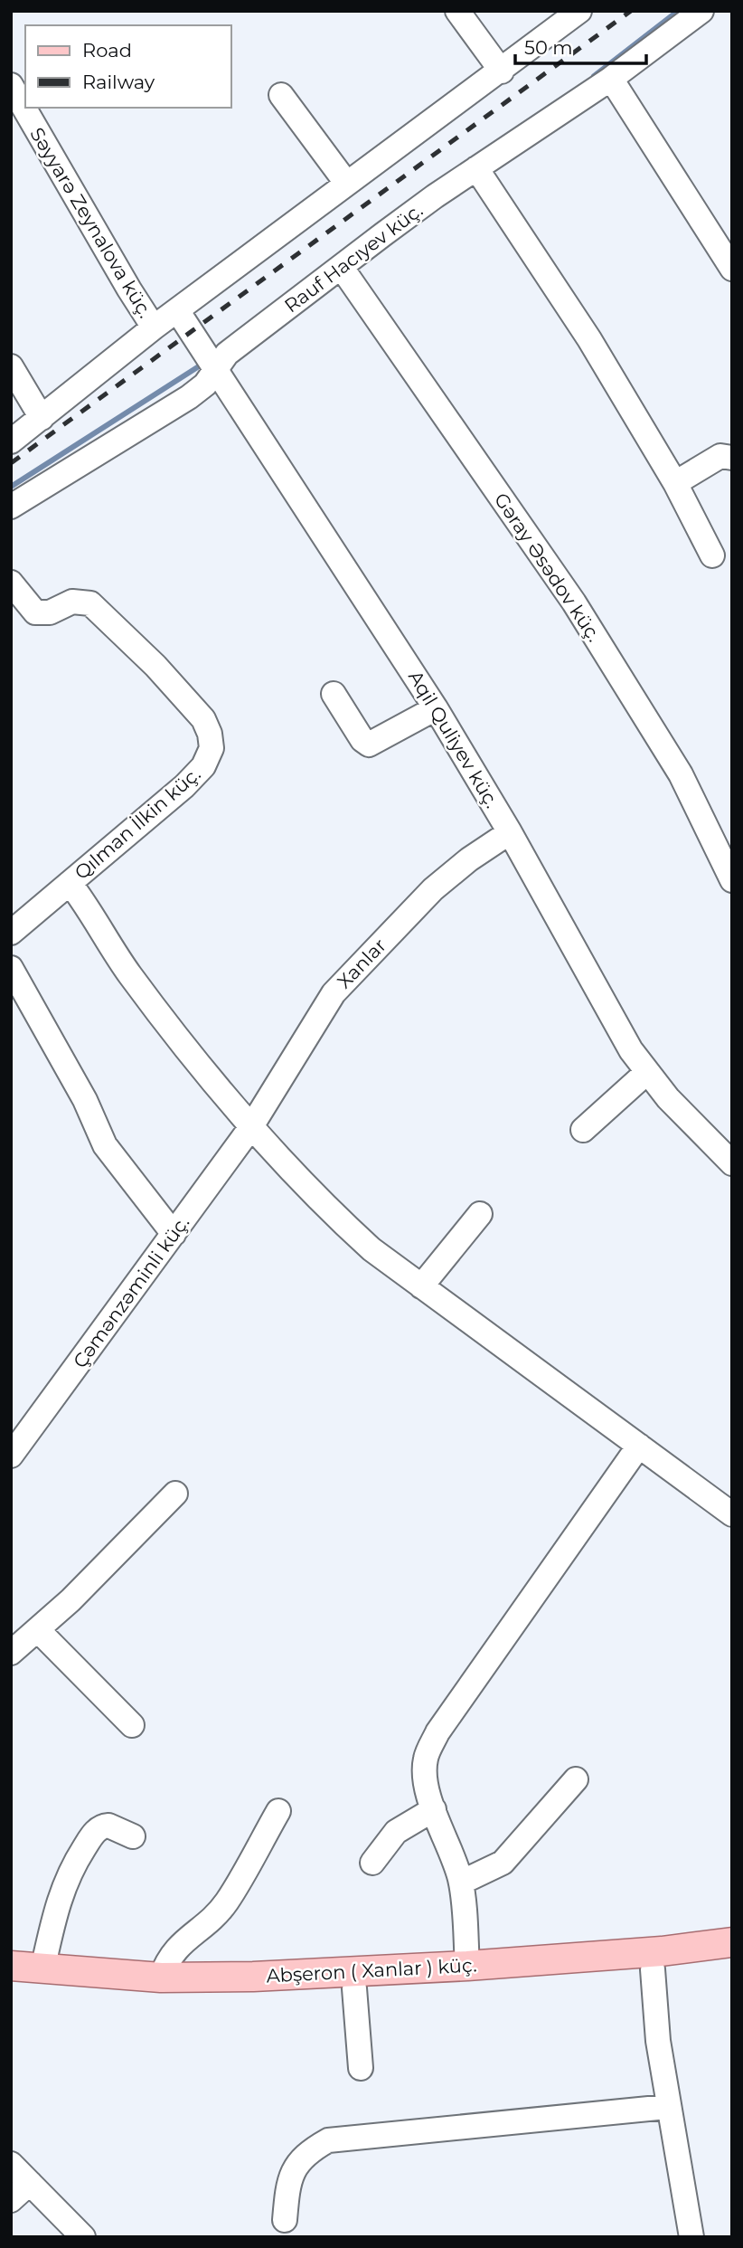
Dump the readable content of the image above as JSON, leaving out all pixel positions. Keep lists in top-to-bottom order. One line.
{"streets":{"main road":["Abşeron ( Xanlar ) küç."],"street":["Səyyarə Zeynalova küç.","Rauf Hacıyev küç.","Gəray Əsədov küç.","Aqil Quliyev küç.","Qılman İlkin küç.","Xanlar","Çəmənzəminli küç."]},"crossings":[["Rauf Hacıyev küç.","Gəray Əsədov küç."],["Rauf Hacıyev küç.","Aqil Quliyev küç."],["Aqil Quliyev küç.","Xanlar"],["Xanlar","Çəmənzəminli küç."]],"legend":["Road","Railway"],"scale_bar":"50 m"}
